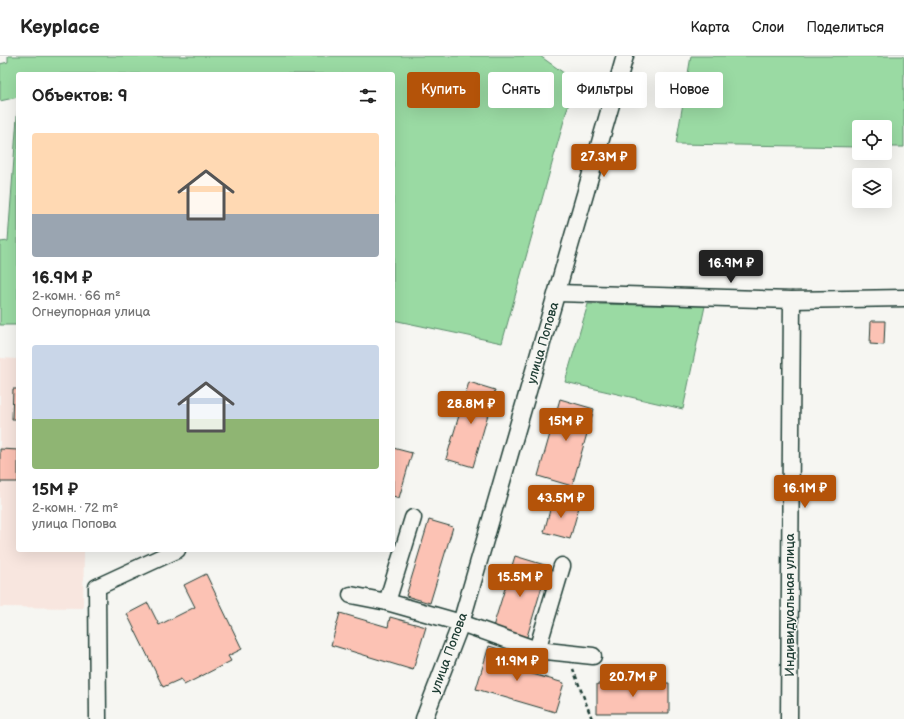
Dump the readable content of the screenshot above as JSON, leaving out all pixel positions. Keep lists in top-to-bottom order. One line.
{"streets":{"street":["улица Попова","Индивидуальная улица"]},"page":{"header":"Keyplace","nav":["Карта","Слои","Поделиться"],"chip":["Купить","Снять","Фильтры","Новое"],"heading":"Объектов: 9","list":[{"name":"16.9M ₽","note":"2-комн. · 66 m² · Огнеупорная улица"},{"name":"15M ₽","note":"2-комн. · 72 m² · улица Попова"}],"price":["27.3M ₽","16.9M ₽","28.8M ₽","15M ₽","16.1M ₽","43.5M ₽","15.5M ₽","11.9M ₽","20.7M ₽"]}}
